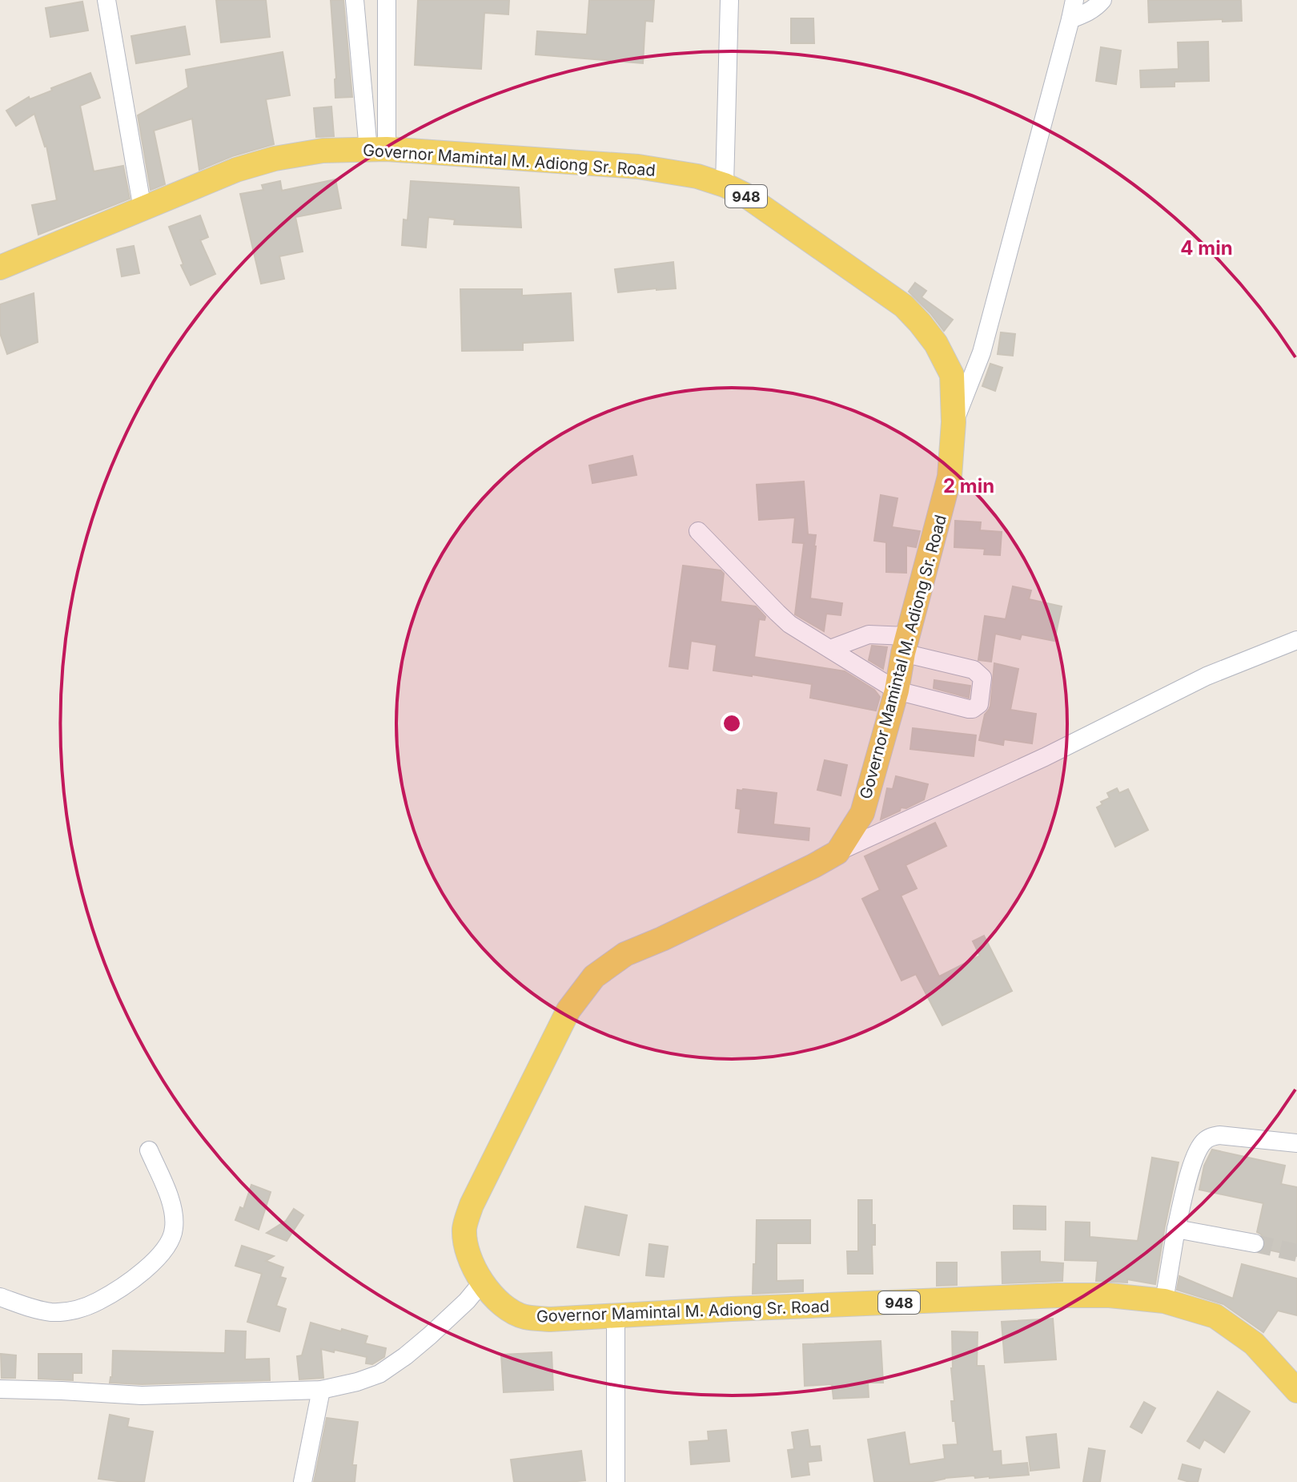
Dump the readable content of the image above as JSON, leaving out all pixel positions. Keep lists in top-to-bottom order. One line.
{"streets":{"main road":["Governor Mamintal M. Adiong Sr. Road","948"]},"rings":["4 min","2 min"]}
